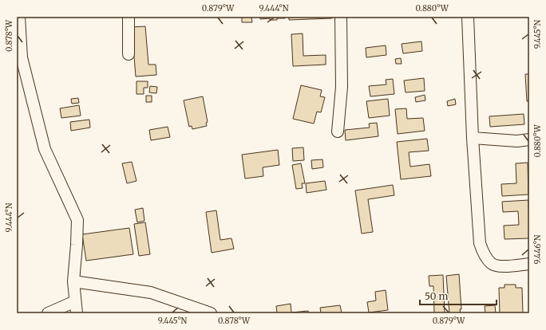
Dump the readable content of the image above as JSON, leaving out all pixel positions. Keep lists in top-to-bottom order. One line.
{"scale_bar":"50 m","coordinates":["0.879°W","9.444°N","0.880°W","9.445°N","0.878°W","9.446°N"]}
